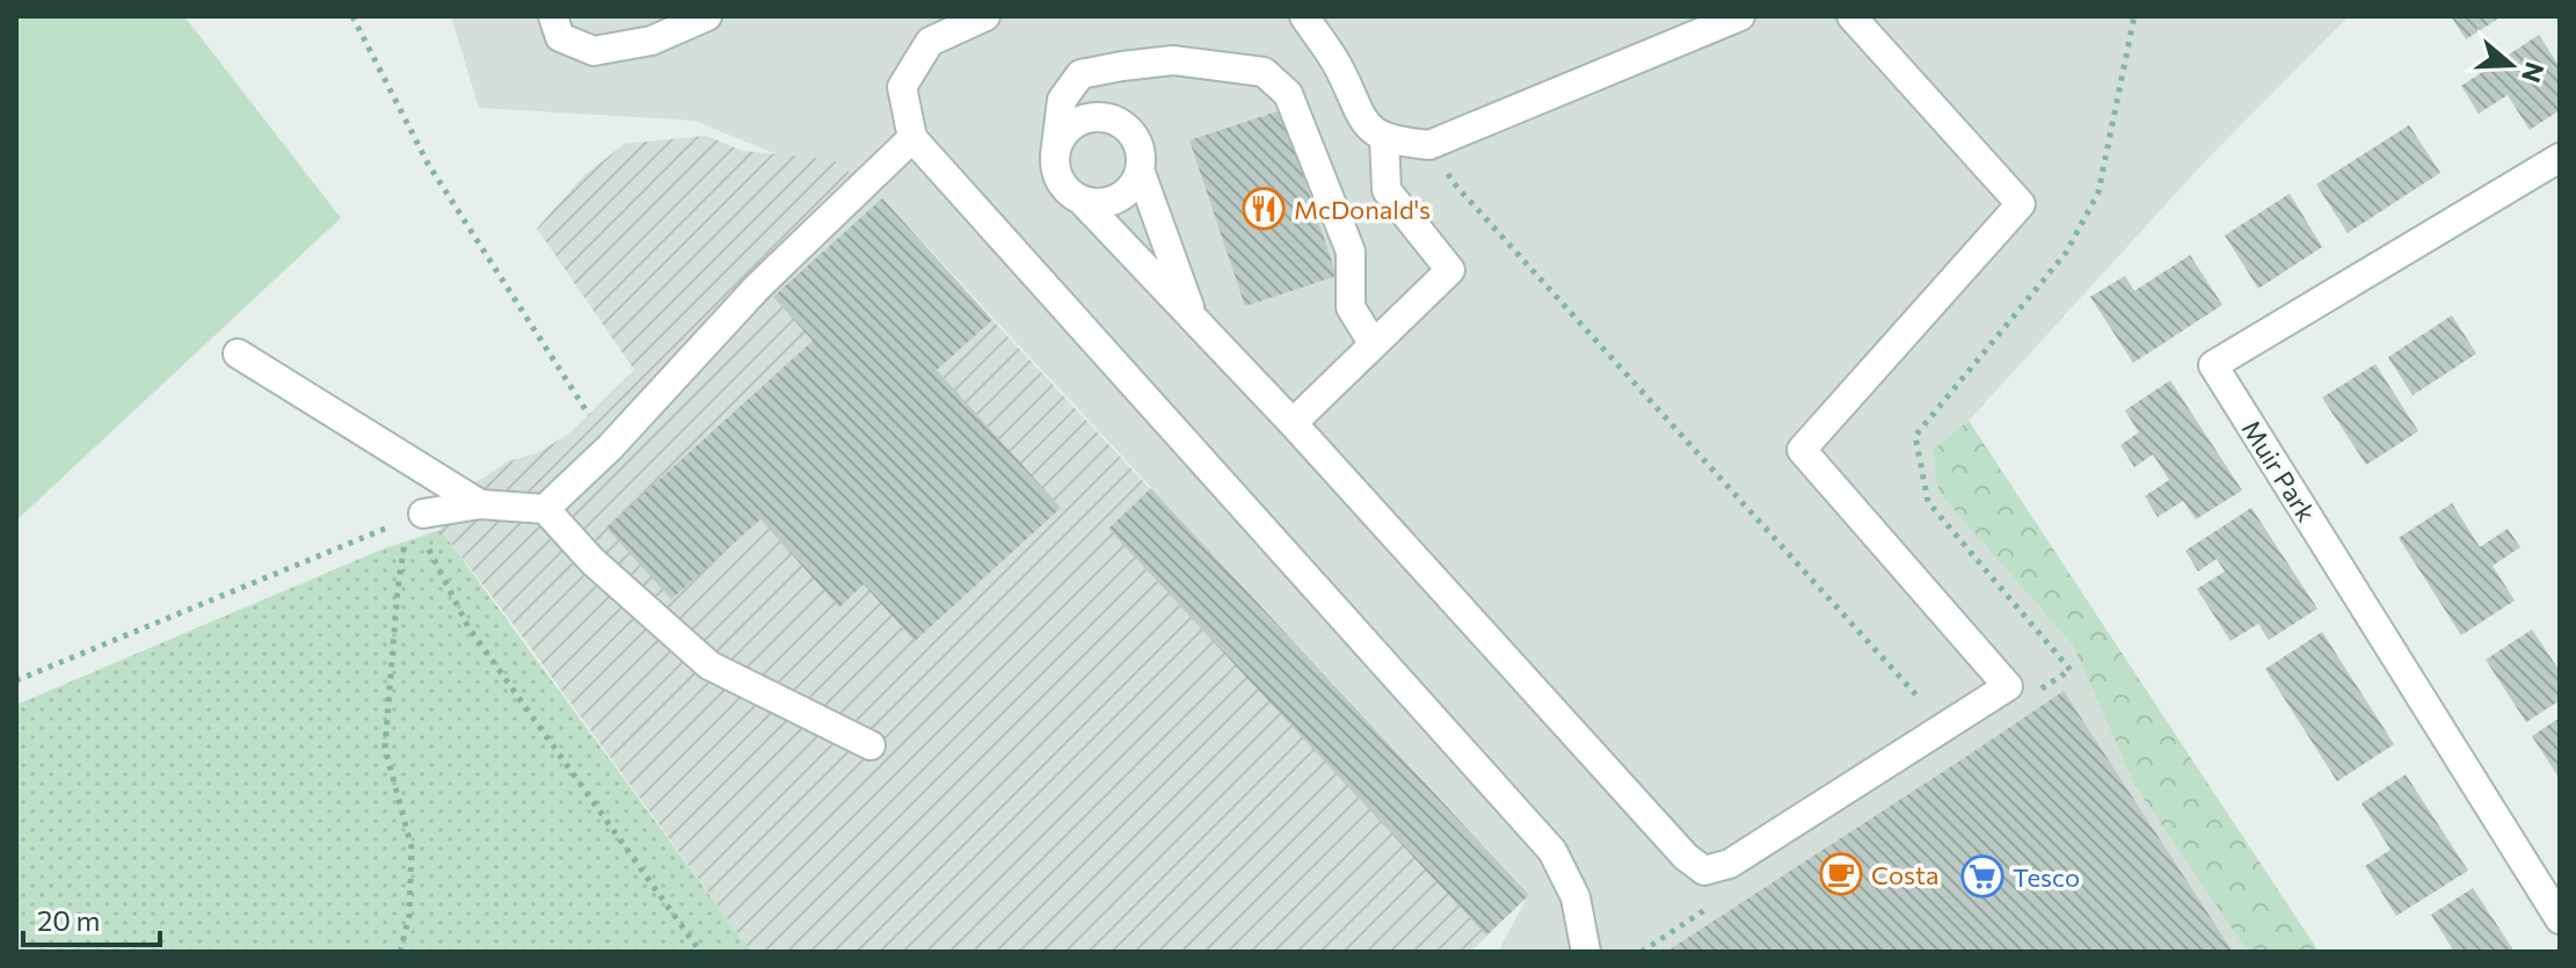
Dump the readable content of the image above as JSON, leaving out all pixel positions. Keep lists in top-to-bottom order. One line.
{"streets":{"street":["Muir Park"]},"places":{"restaurant":["McDonald's"],"cafe":["Costa"],"supermarket":["Tesco"]},"scale_bar":"20 m","north":"right"}
